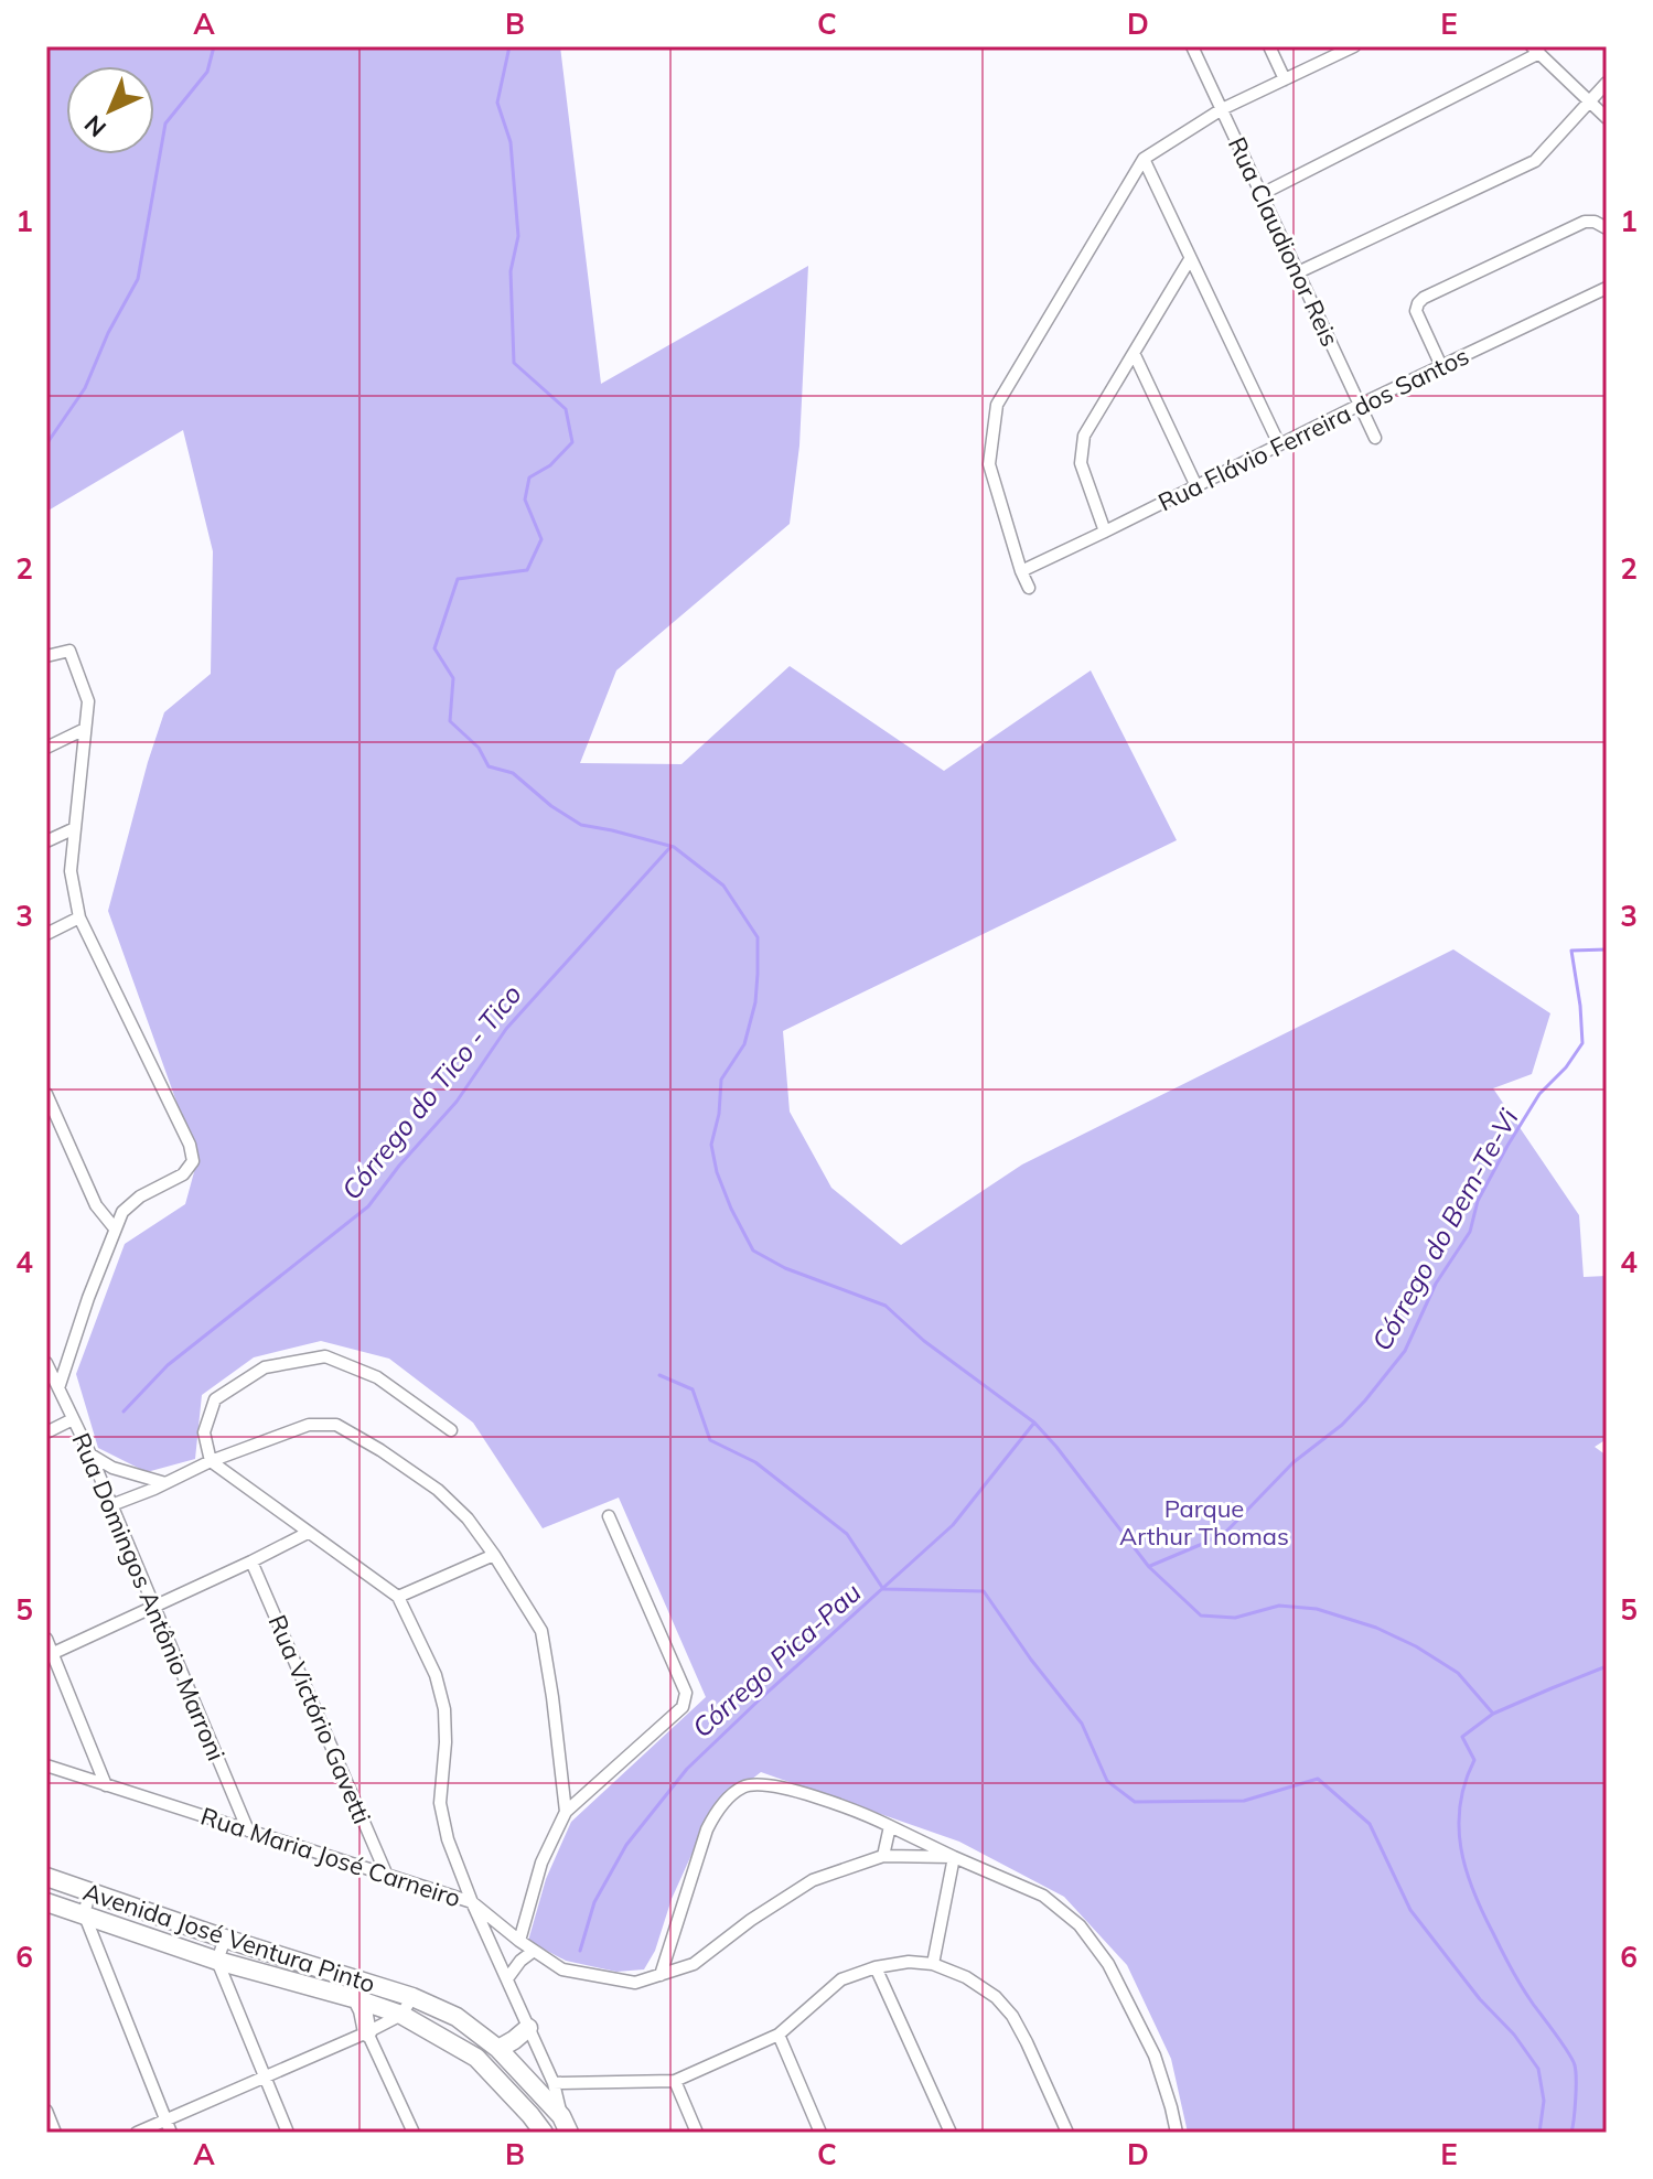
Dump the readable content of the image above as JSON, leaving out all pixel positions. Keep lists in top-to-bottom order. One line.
{"streets":{"main road":["Avenida José Ventura Pinto"],"street":["Rua Claudionor Reis","Rua Flávio Ferreira dos Santos","Rua Domingos Antônio Marroni","Rua Victório Gavetti","Rua Maria José Carneiro"]},"crossings":[["Rua Claudionor Reis","Rua Flávio Ferreira dos Santos"],["Rua Domingos Antônio Marroni","Rua Maria José Carneiro"],["Rua Victório Gavetti","Rua Maria José Carneiro"]],"water":["Córrego do Tico - Tico","Córrego do Bem-Te-Vi","Córrego Pica-Pau"],"parks":["Parque Arthur Thomas"],"north":"bottom left","grid":{"columns":["A","B","C","D","E"],"rows":["1","2","3","4","5","6"]}}
